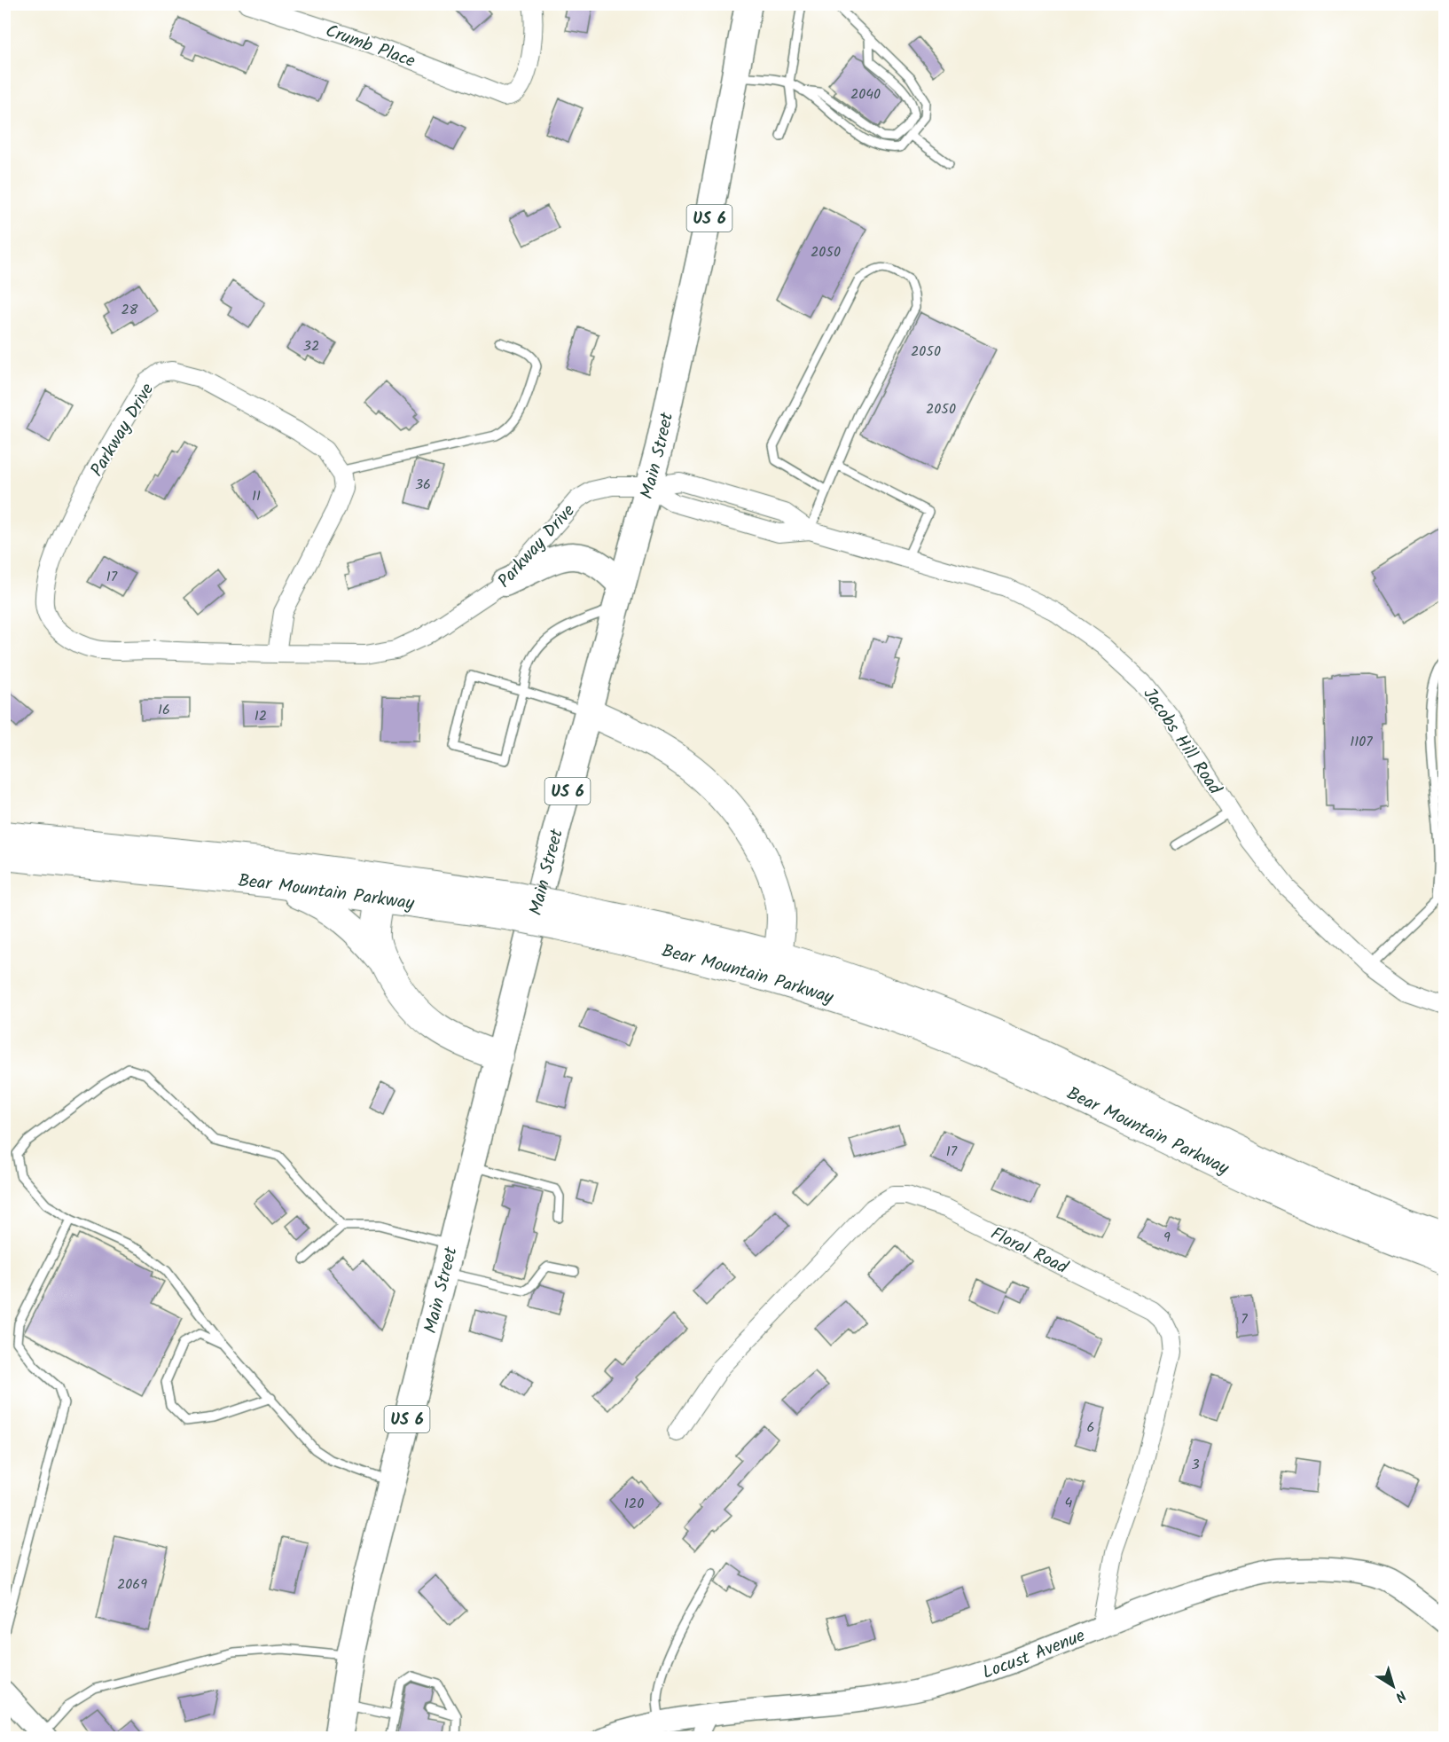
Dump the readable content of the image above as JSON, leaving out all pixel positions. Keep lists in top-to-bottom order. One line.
{"streets":{"highway":["Bear Mountain Parkway"],"main road":["US 6","Main Street"],"street":["Crumb Place","Parkway Drive","Jacobs Hill Road","Floral Road","Locust Avenue"]},"crossings":[["Parkway Drive","Main Street"],["Parkway Drive","Jacobs Hill Road"],["Main Street","Jacobs Hill Road"],["Floral Road","Locust Avenue"]],"house_numbers":["2040","2050","28","32","2050","2050","36","11","17","16","12","1107","17","9","7","6","3","4","120","2069"],"north":"bottom right"}
